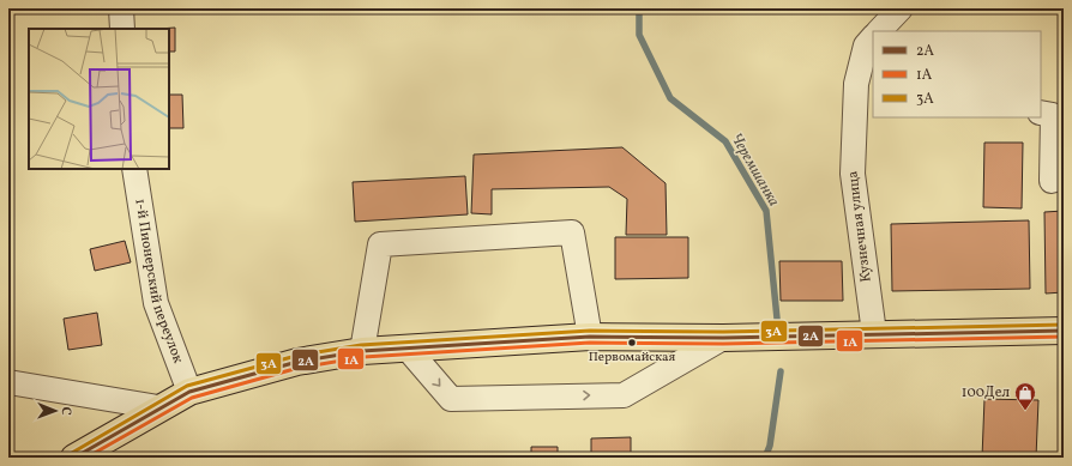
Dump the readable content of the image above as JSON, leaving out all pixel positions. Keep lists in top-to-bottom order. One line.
{"streets":{"street":["Кузнечная улица","1-й Пионерский переулок"]},"water":["Черемшанка"],"places":{"other":["Первомайская"],"shop":["100Дел"]},"lines":["transit line 3А","transit line 2А","transit line 1А"],"legend":["2А","1А","3А"],"north":"right"}
